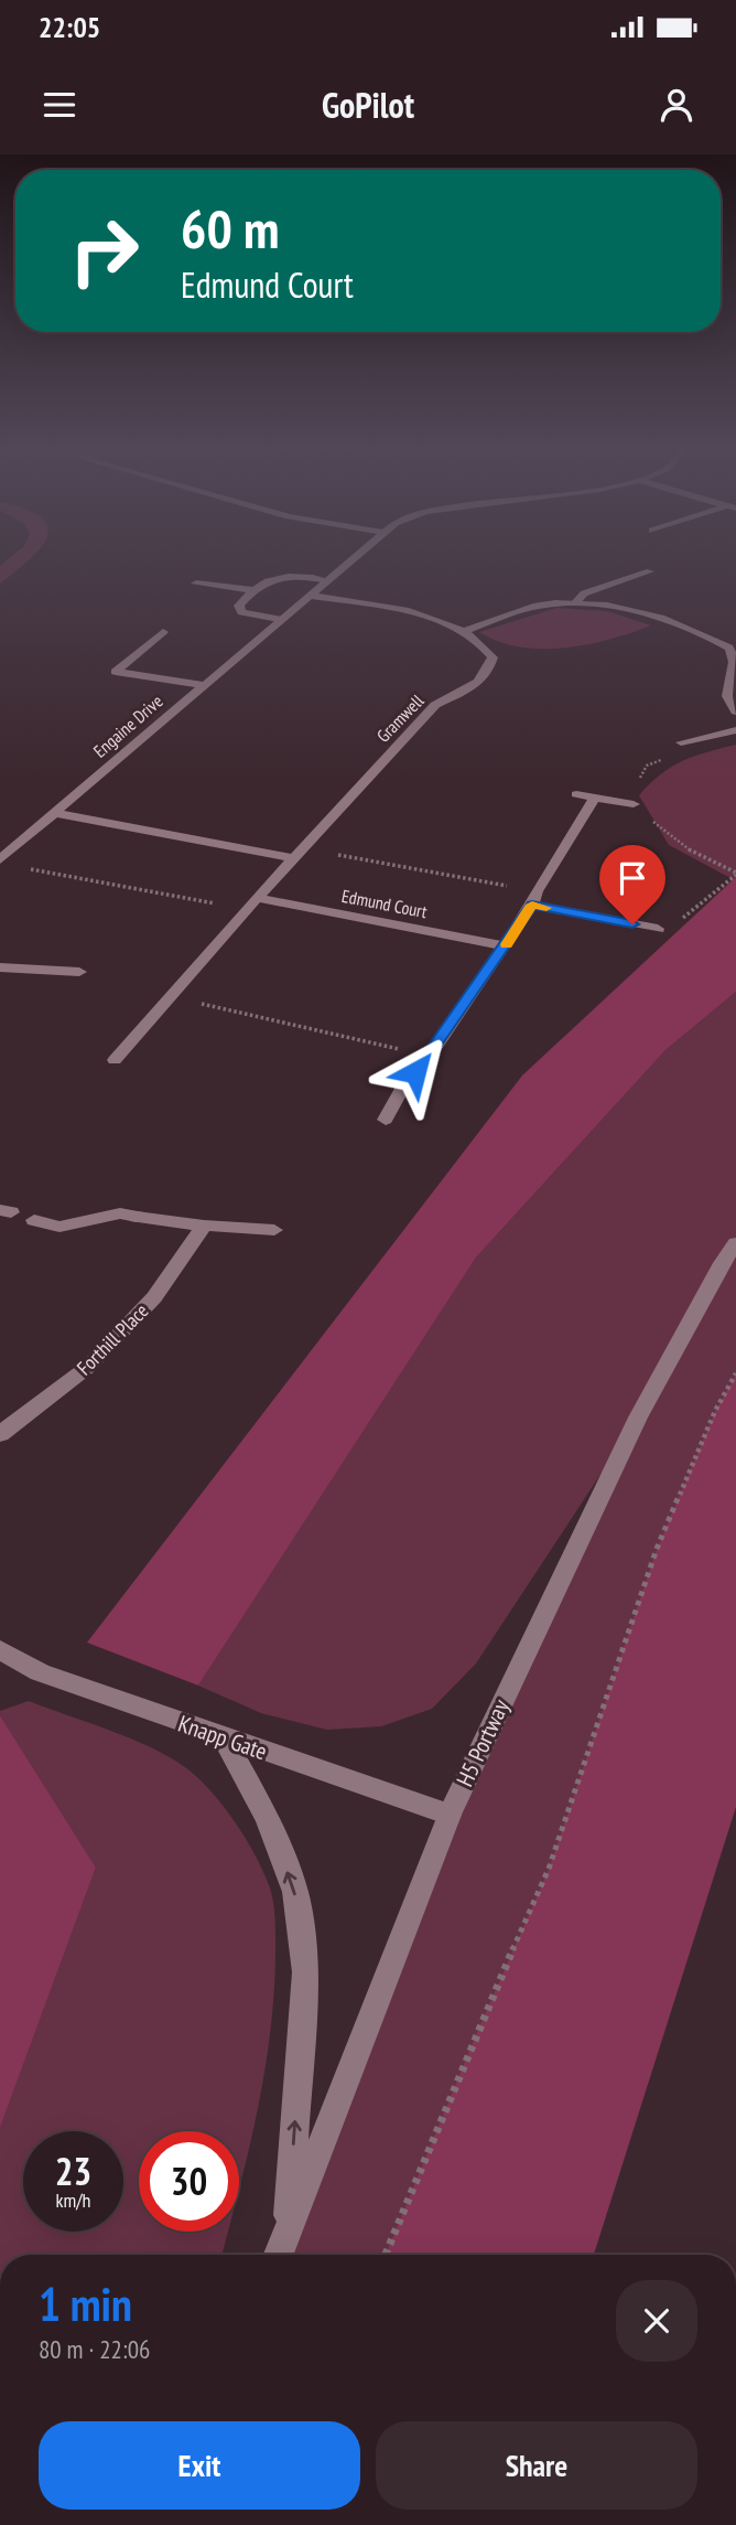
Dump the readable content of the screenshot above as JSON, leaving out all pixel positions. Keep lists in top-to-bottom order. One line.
{"streets":{"street":["Gramwell","Engaine Drive","Edmund Court","Forthill Place","Knapp Gate","H5 Portway"]},"crossings":[["Gramwell","Engaine Drive"],["Gramwell","Edmund Court"],["Knapp Gate","H5 Portway"]],"page":{"status":"22:05","header":"GoPilot","turn":["60 m","Edmund Court"],"speed":"23 km/h","limit":"30","heading":["1 min","80 m · 22:06"],"buttons":["Exit","Share"]}}
